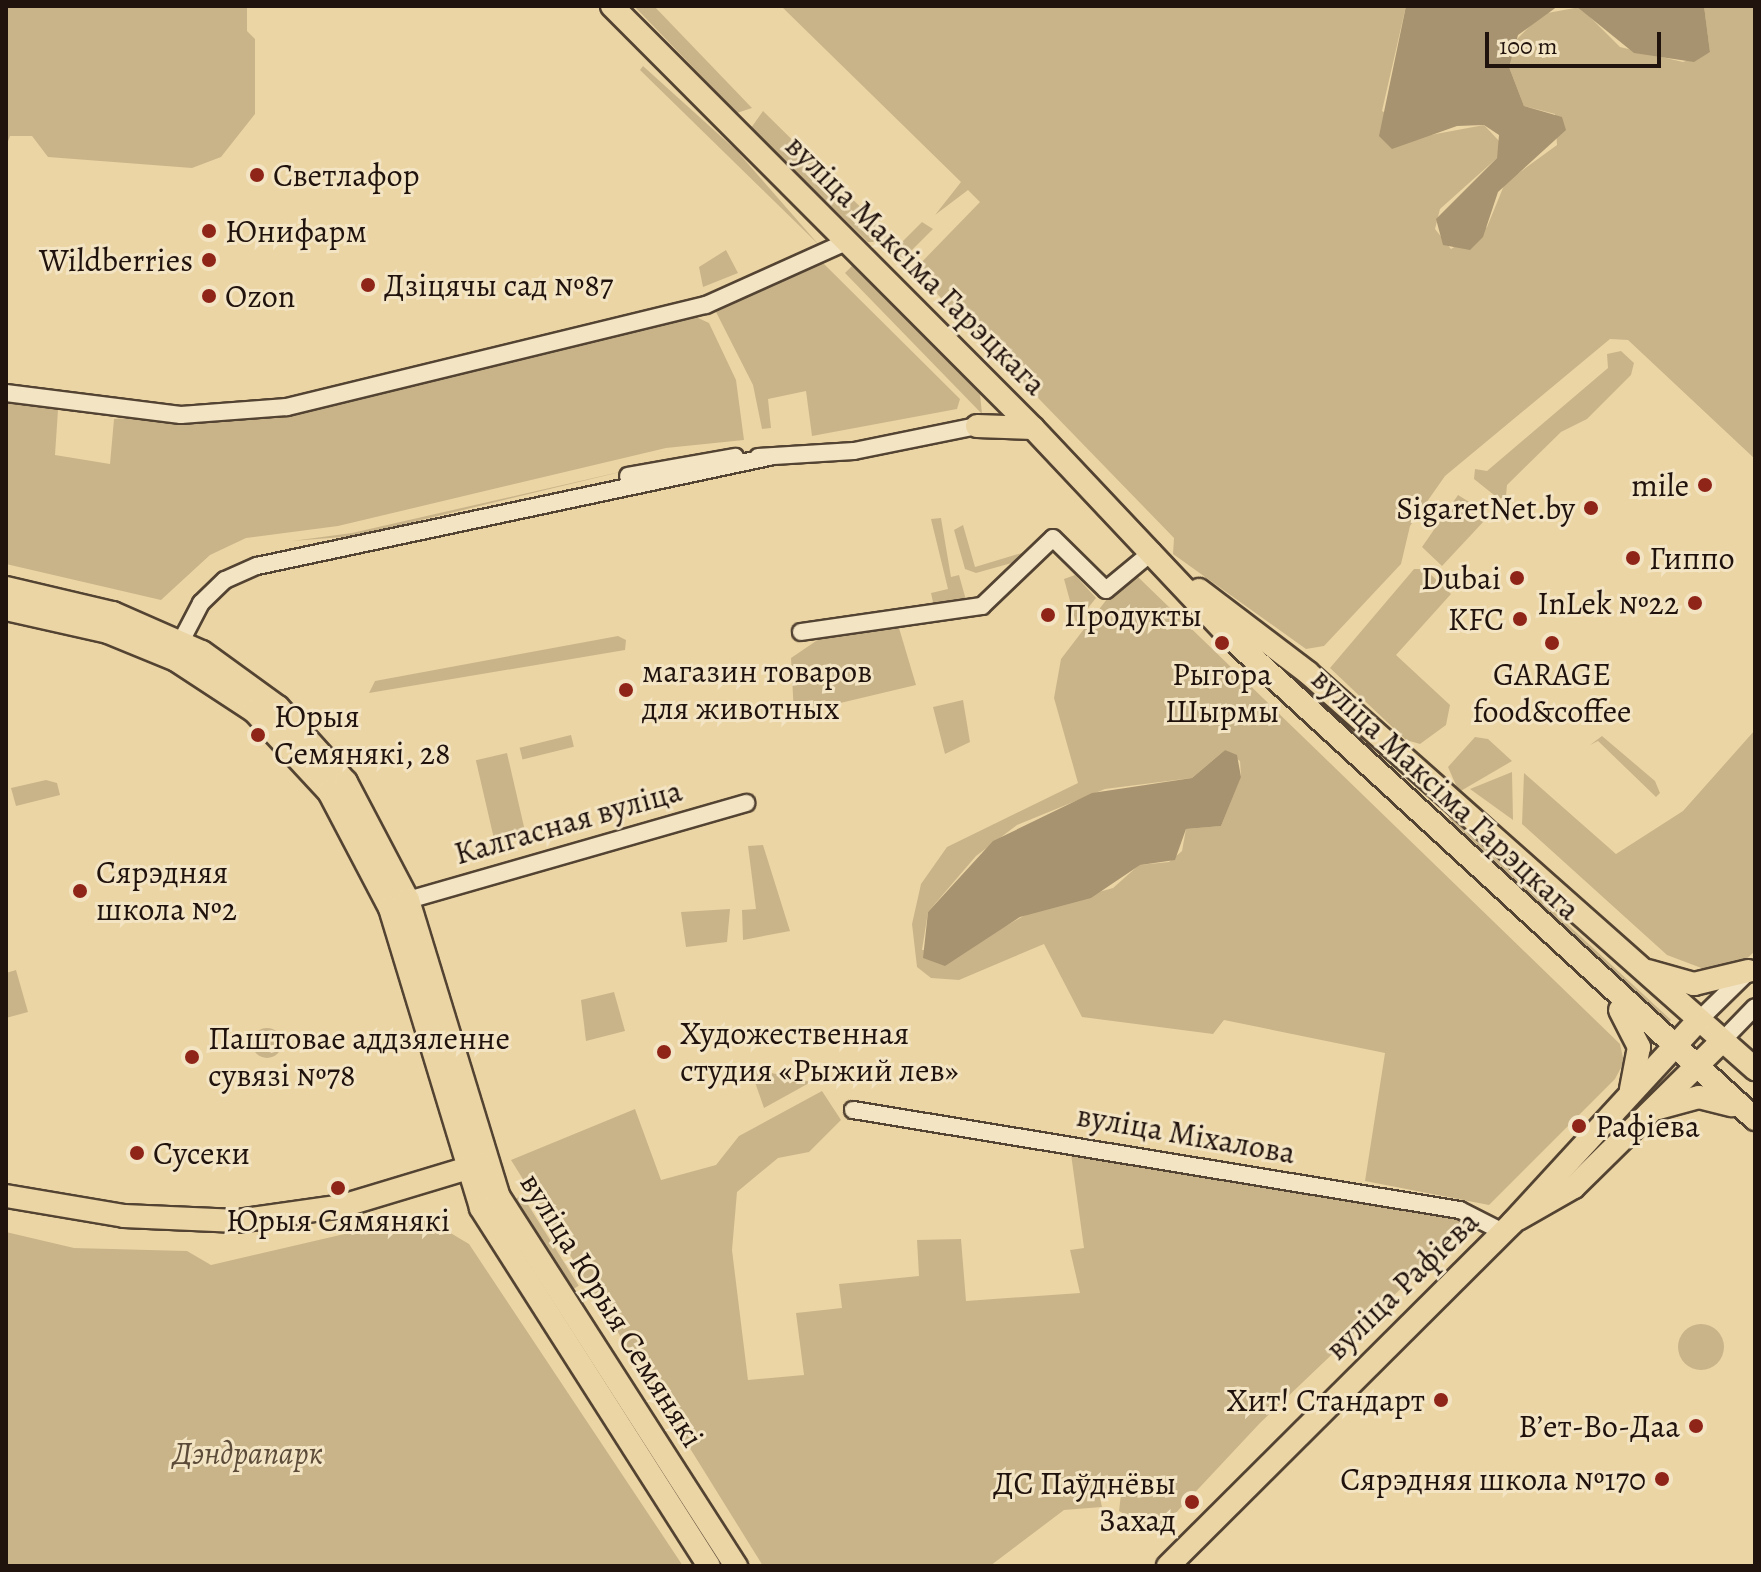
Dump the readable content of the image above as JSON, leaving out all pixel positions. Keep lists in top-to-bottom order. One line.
{"streets":{"main road":["вуліца Максіма Гарэцкага","вуліца Рафіева","вуліца Юрыя Семянякі"],"street":["Калгасная вуліца","вуліца Міхалова"]},"crossings":[["вуліца Максіма Гарэцкага","вуліца Рафіева"],["Калгасная вуліца","вуліца Юрыя Семянякі"],["вуліца Міхалова","вуліца Рафіева"]],"parks":["Дэндрапарк"],"places":["Светлафор","Юнифарм","Wildberries","Дзіцячы сад №87","Ozon","mile","SigaretNet.by","Гиппо","Dubai","InLek №22","Продукты","KFC","Рыгора Шырмы","GARAGE food&coffee","магазин товаров для животных","Юрыя Семянякі, 28","Сярэдняя школа №2","Художественная студия «Рыжий лев»","Паштовае аддзяленне сувязі №78","Рафіева","Сусеки","Юрыя Сямянякі","Хит! Стандарт","Вʼет-Во-Даа","Сярэдняя школа №170","ДС Паўднёвы Захад"],"scale_bar":"100 m"}
